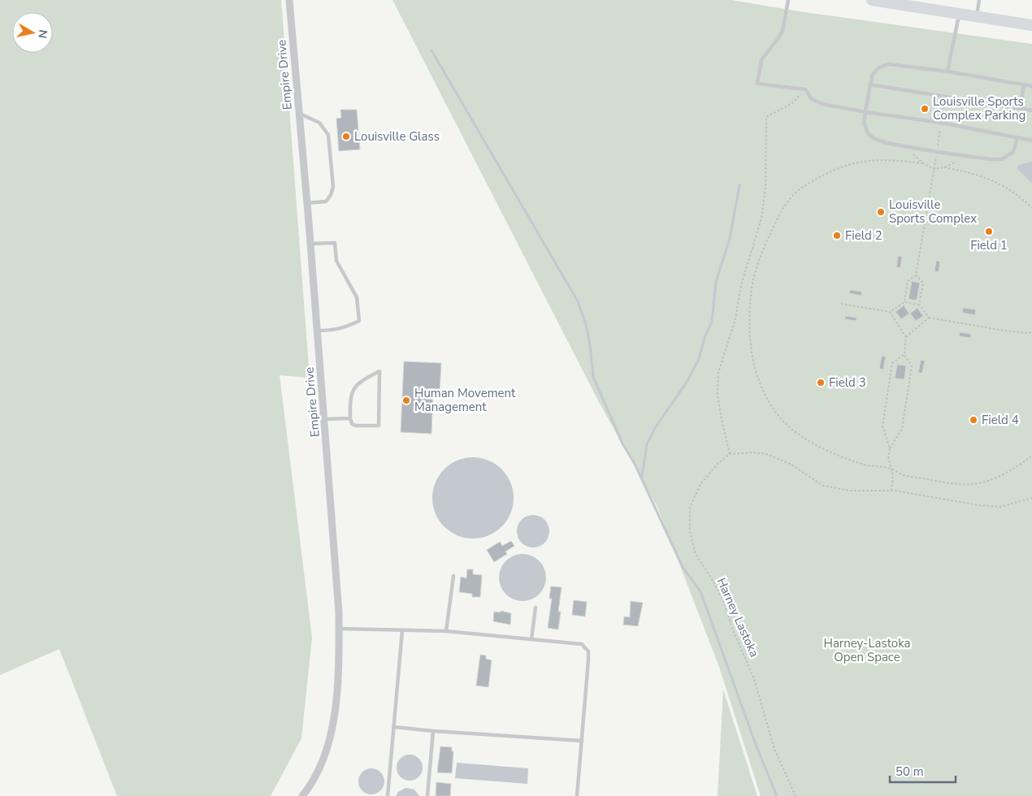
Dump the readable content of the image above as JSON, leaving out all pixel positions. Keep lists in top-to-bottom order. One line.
{"streets":{"street":["Empire Drive"],"path":["Harney Lastoka"]},"parks":["Harney-Lastoka Open Space"],"places":["Louisville Sports Complex Parking","Louisville Glass","Louisville Sports Complex","Field 1","Field 2","Field 3","Human Movement Management","Field 4"],"scale_bar":"50 m","north":"right"}
